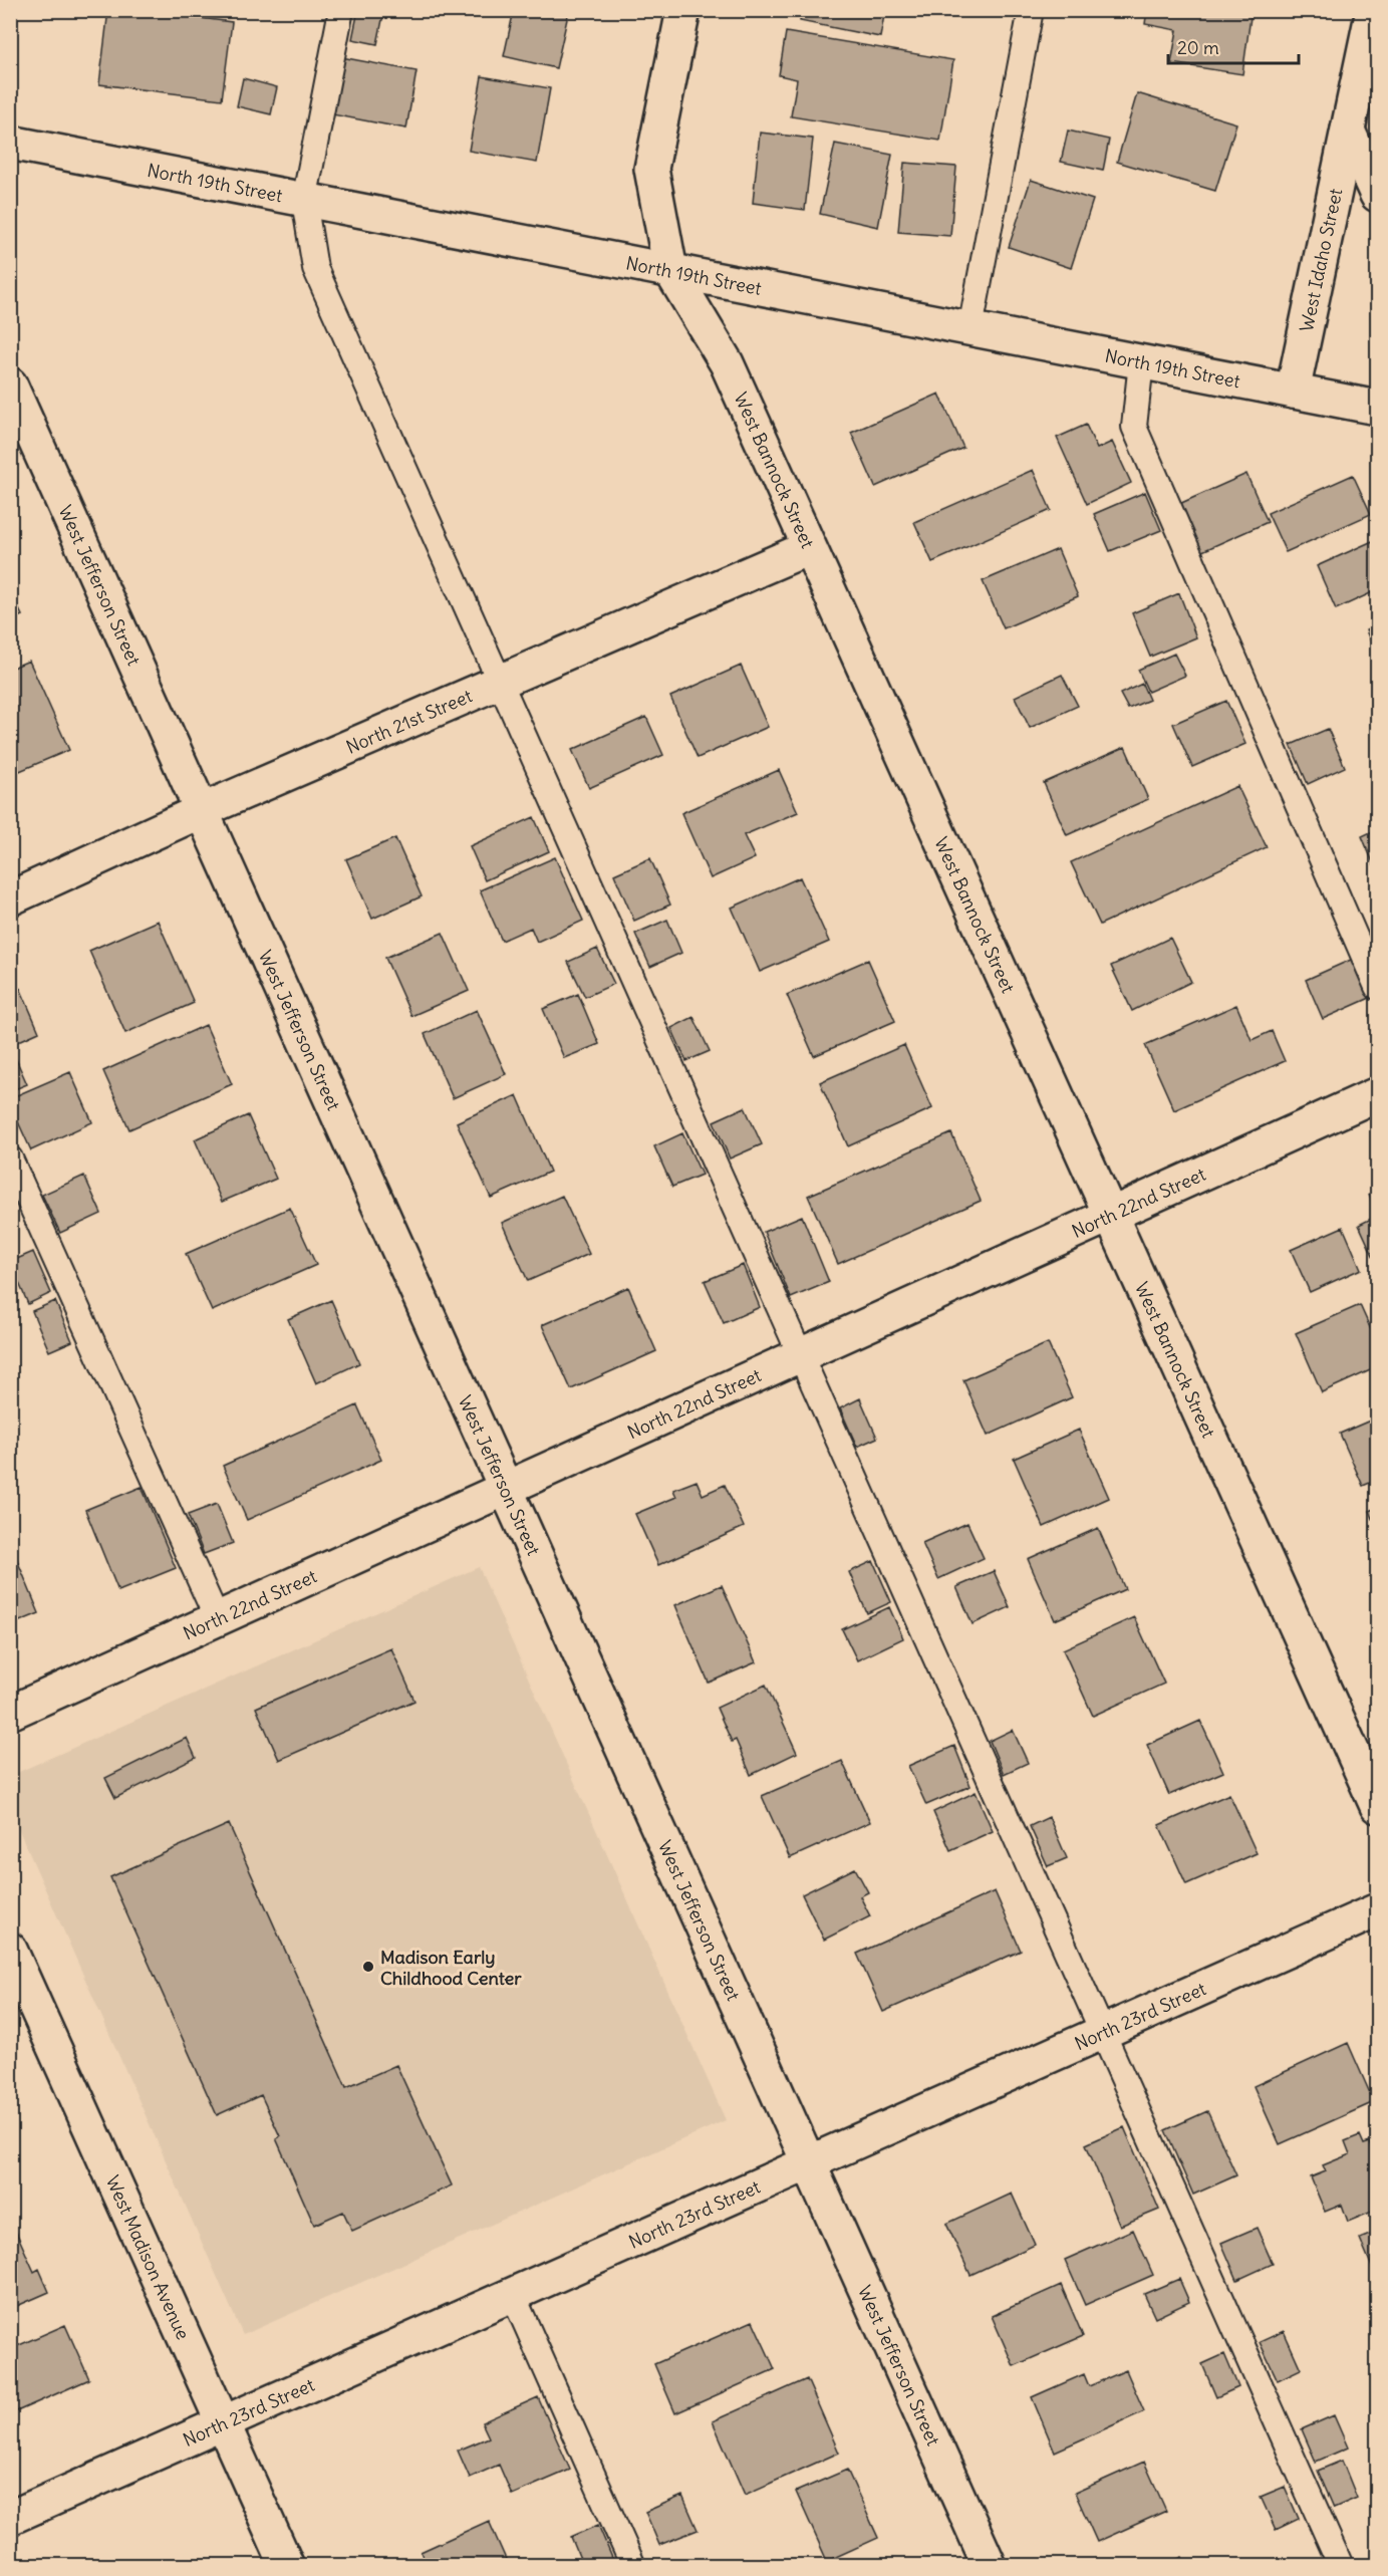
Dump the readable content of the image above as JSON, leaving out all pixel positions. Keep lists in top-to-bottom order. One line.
{"streets":{"street":["North 19th Street","West Idaho Street","West Bannock Street","West Jefferson Street","North 21st Street","North 22nd Street","North 23rd Street","West Madison Avenue"]},"crossings":[["North 19th Street","West Idaho Street"],["North 19th Street","West Bannock Street"],["West Bannock Street","North 21st Street"],["West Bannock Street","North 22nd Street"],["West Jefferson Street","North 21st Street"],["West Jefferson Street","North 22nd Street"],["West Jefferson Street","North 23rd Street"],["North 23rd Street","West Madison Avenue"]],"places":["Madison Early Childhood Center"],"scale_bar":"20 m"}
